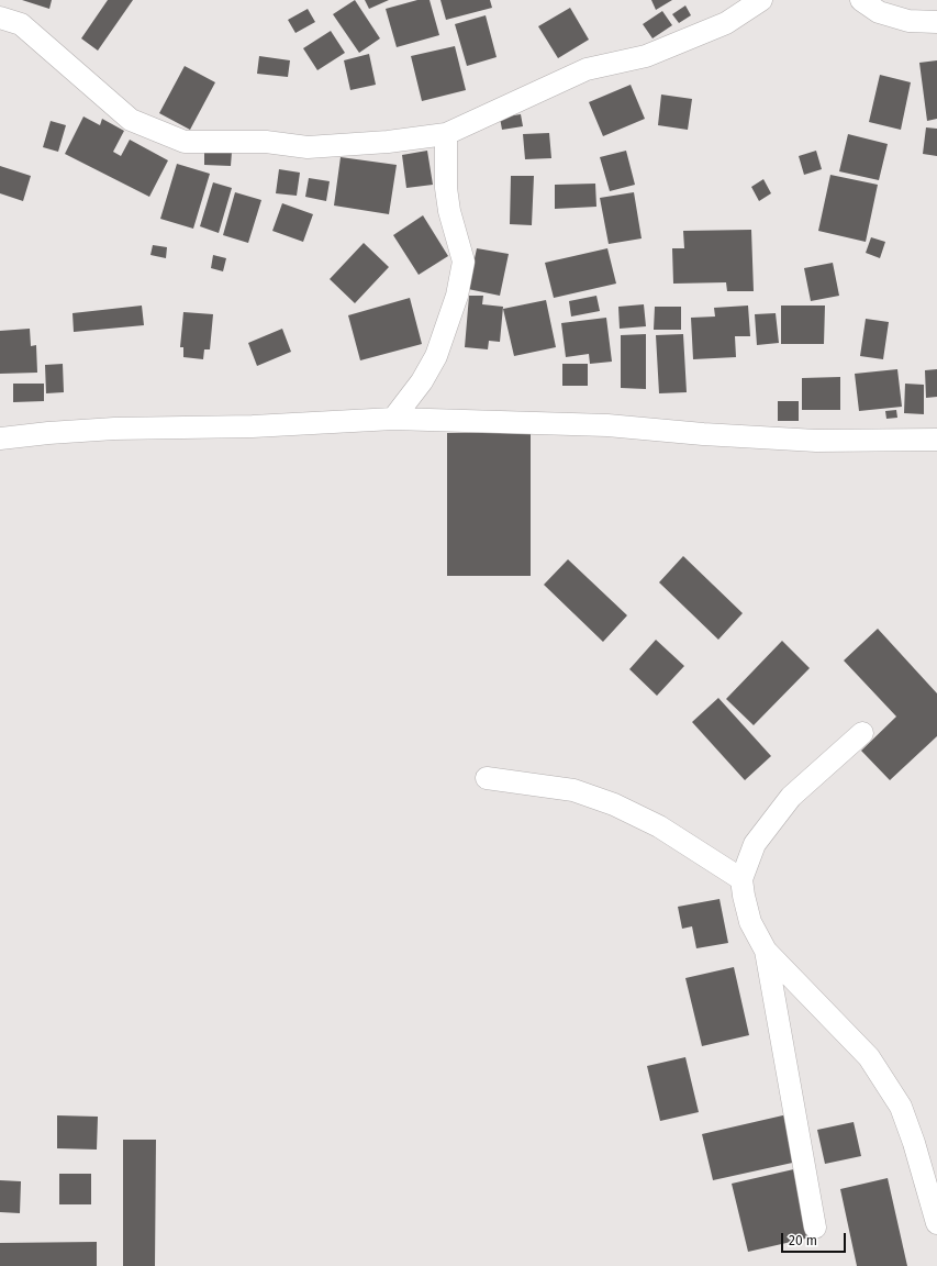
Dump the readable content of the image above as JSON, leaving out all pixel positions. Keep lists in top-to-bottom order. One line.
{"scale_bar":"20 m"}
